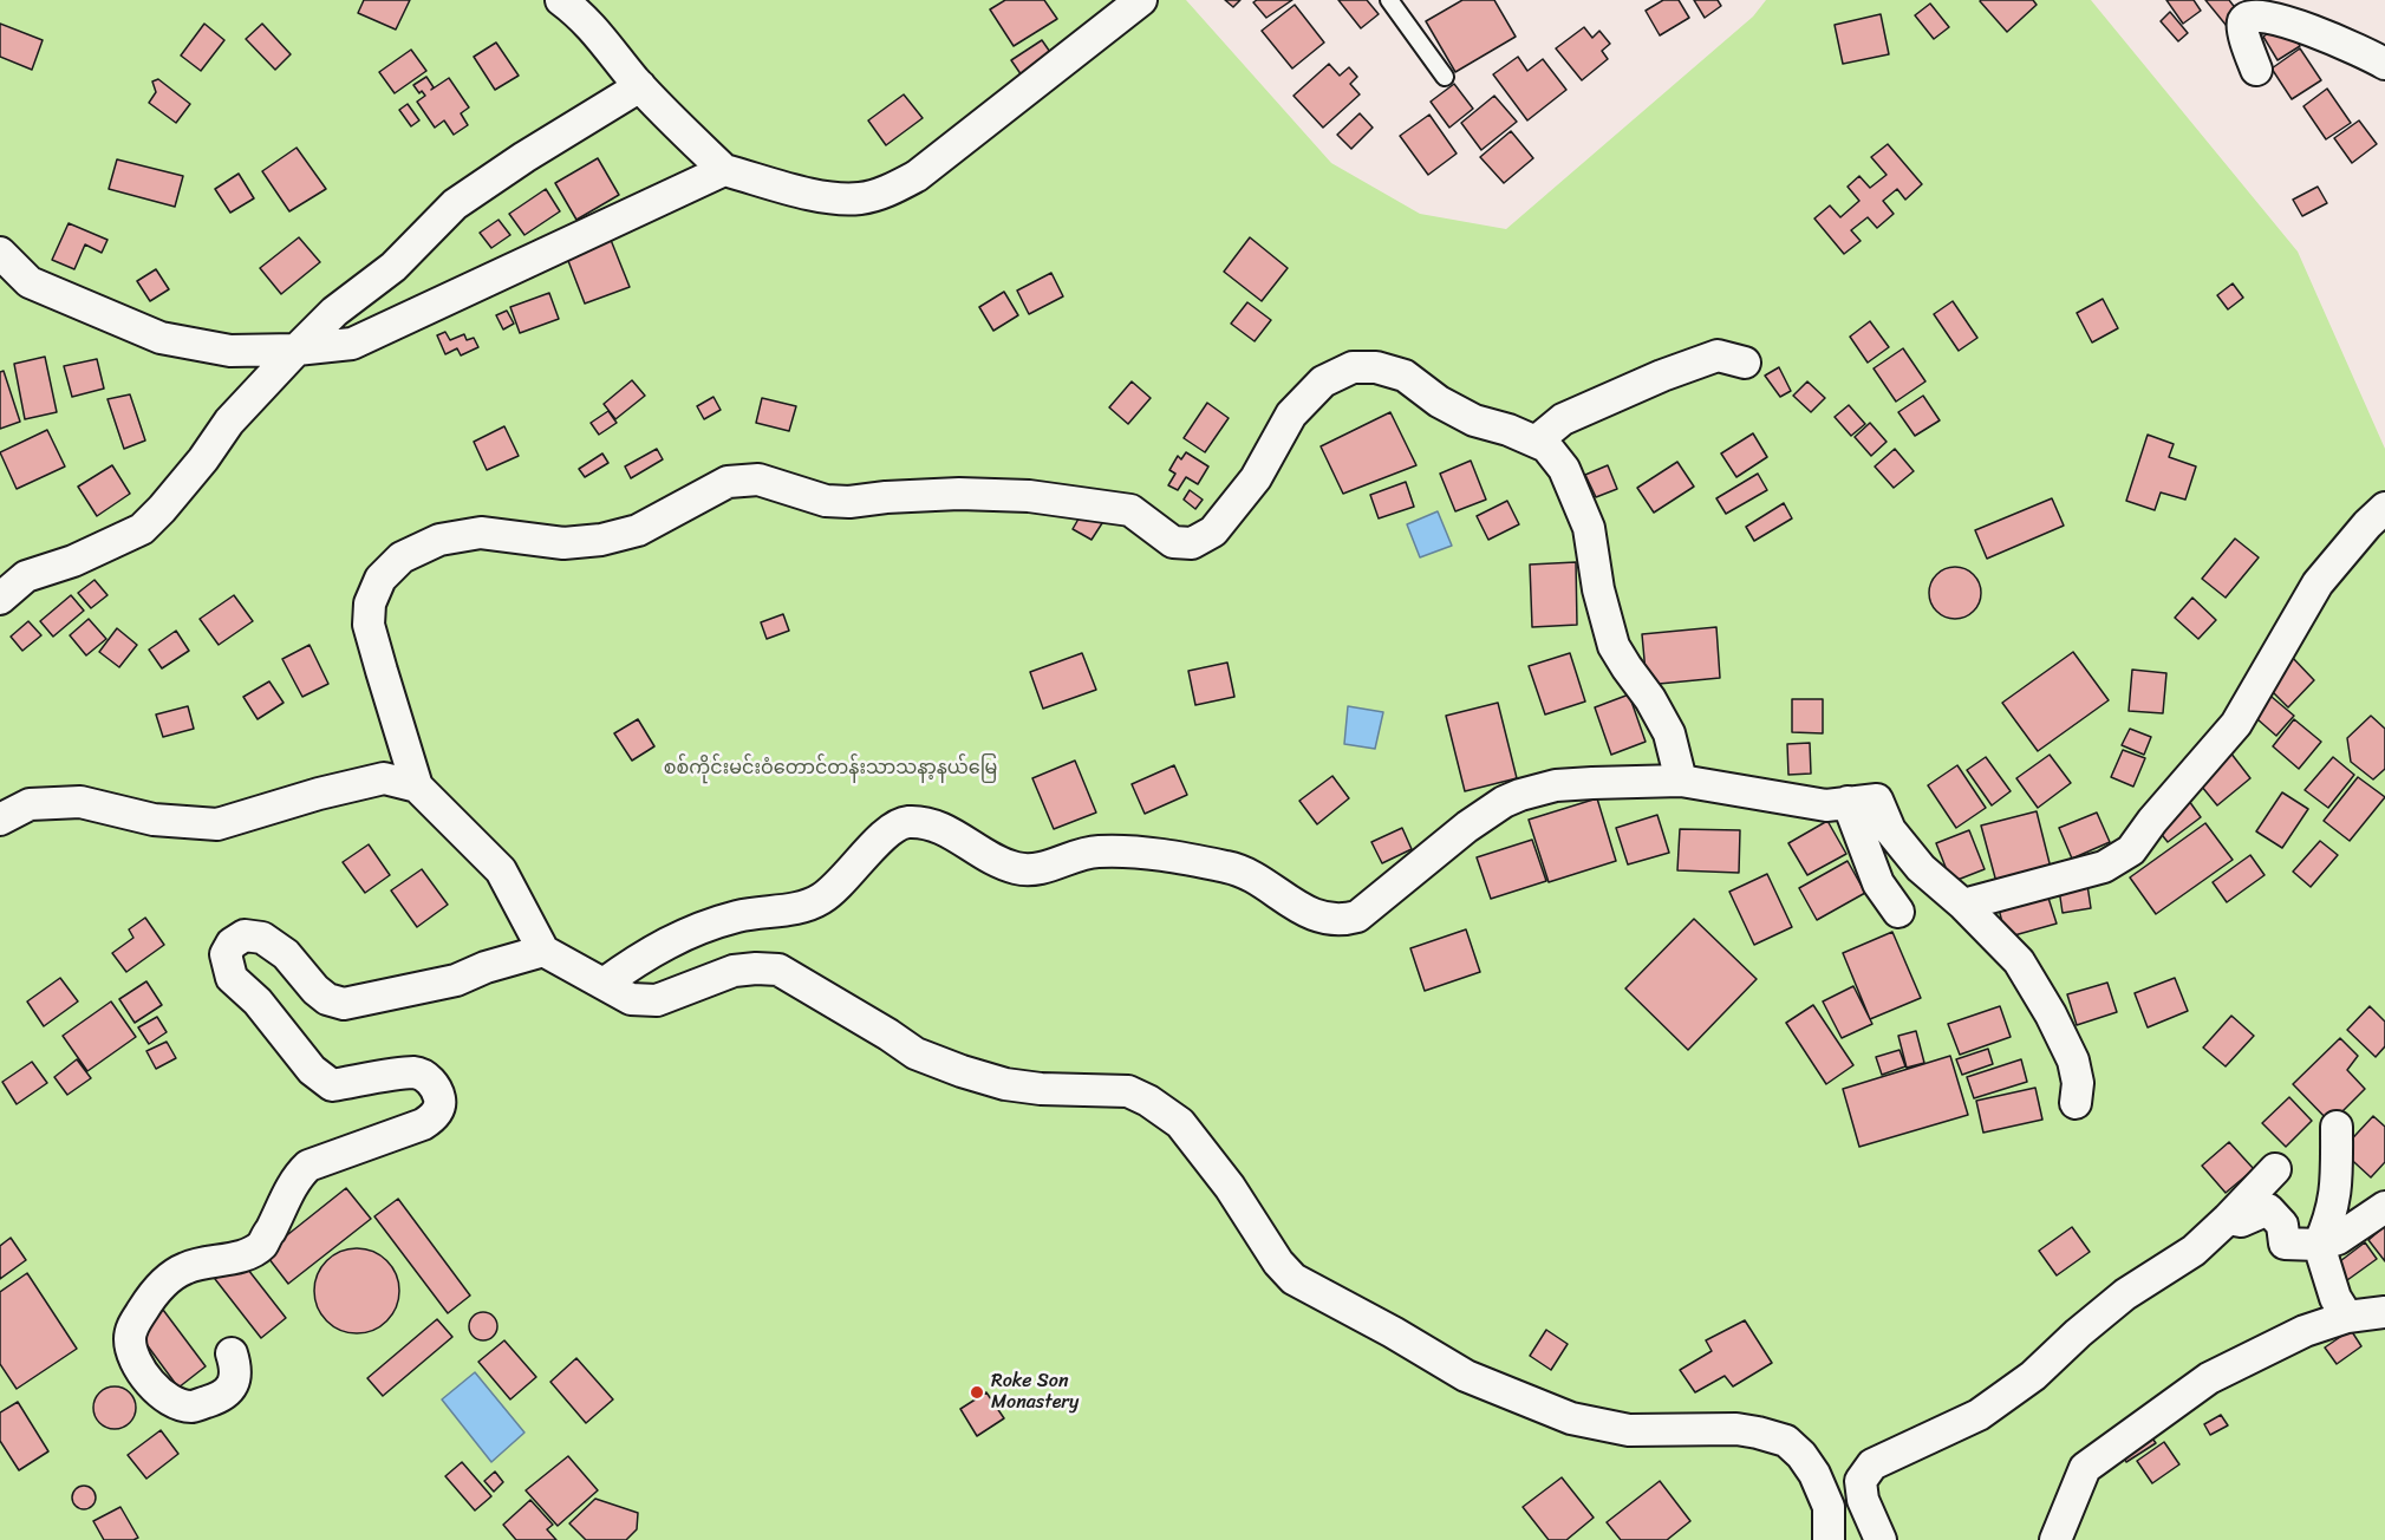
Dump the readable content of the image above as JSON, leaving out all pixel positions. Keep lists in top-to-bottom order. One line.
{"parks":["စစ်ကိုင်းမင်းဝံတောင်တန်းသာသနာ့နယ်မြေ"],"places":["Roke Son Monastery"]}
